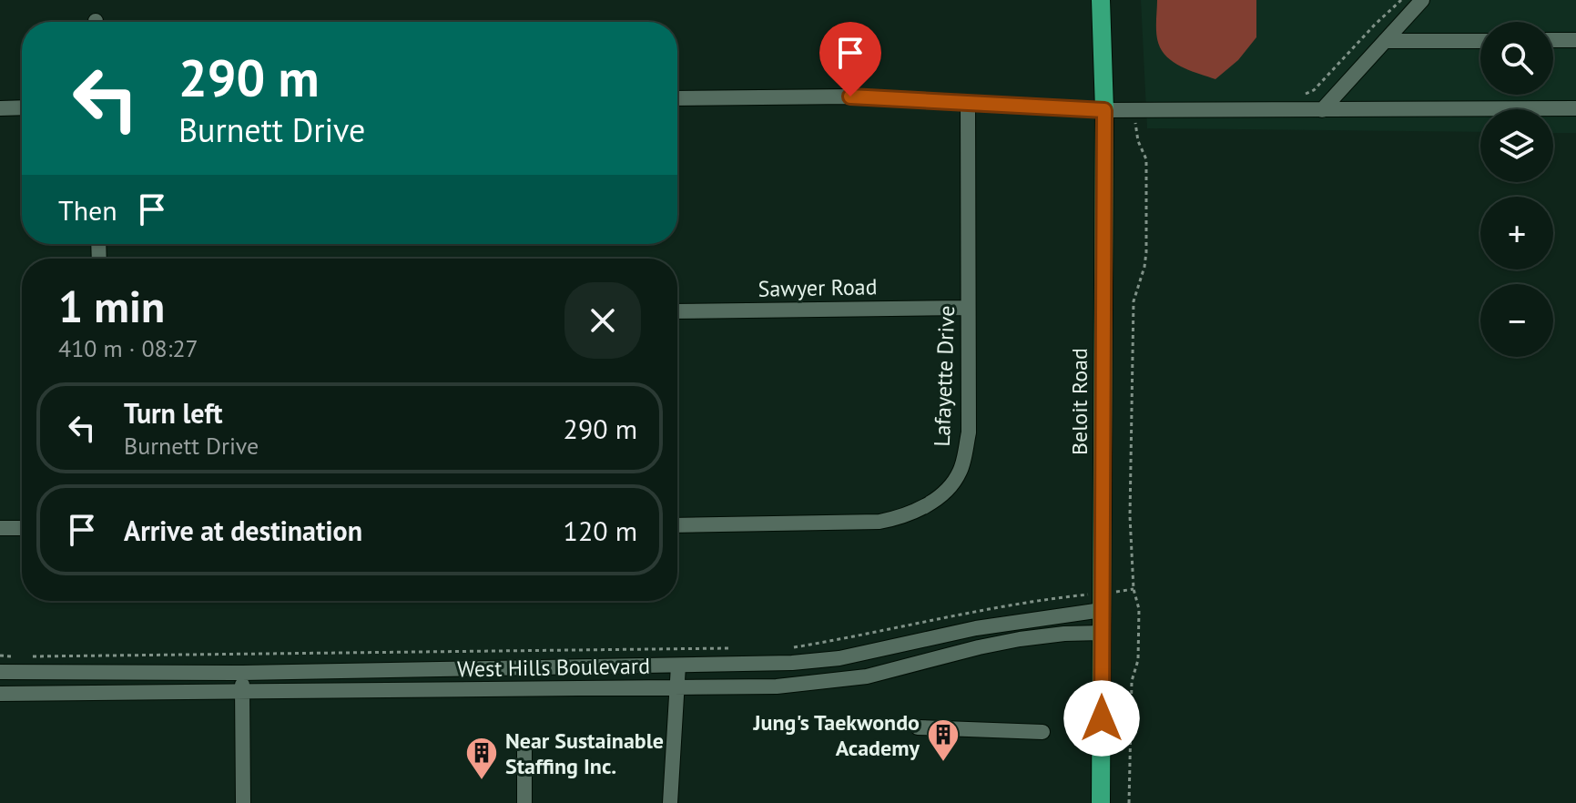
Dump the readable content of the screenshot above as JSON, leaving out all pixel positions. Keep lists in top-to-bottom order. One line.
{"streets":{"main road":["Beloit Road"],"street":["Sawyer Road","Lafayette Drive","West Hills Boulevard"]},"crossings":[["Sawyer Road","Lafayette Drive"],["Beloit Road","West Hills Boulevard"]],"places":{"building":["Jung's Taekwondo Academy","Near Sustainable Staffing Inc."]},"page":{"map_buttons":["+","−"],"turn":["290 m","Burnett Drive"],"then":"Then","heading":["1 min","410 m · 08:27"],"list":[{"name":"Turn left","note":"Burnett Drive","value":"290 m"},{"name":"Arrive at destination","value":"120 m"}]}}
